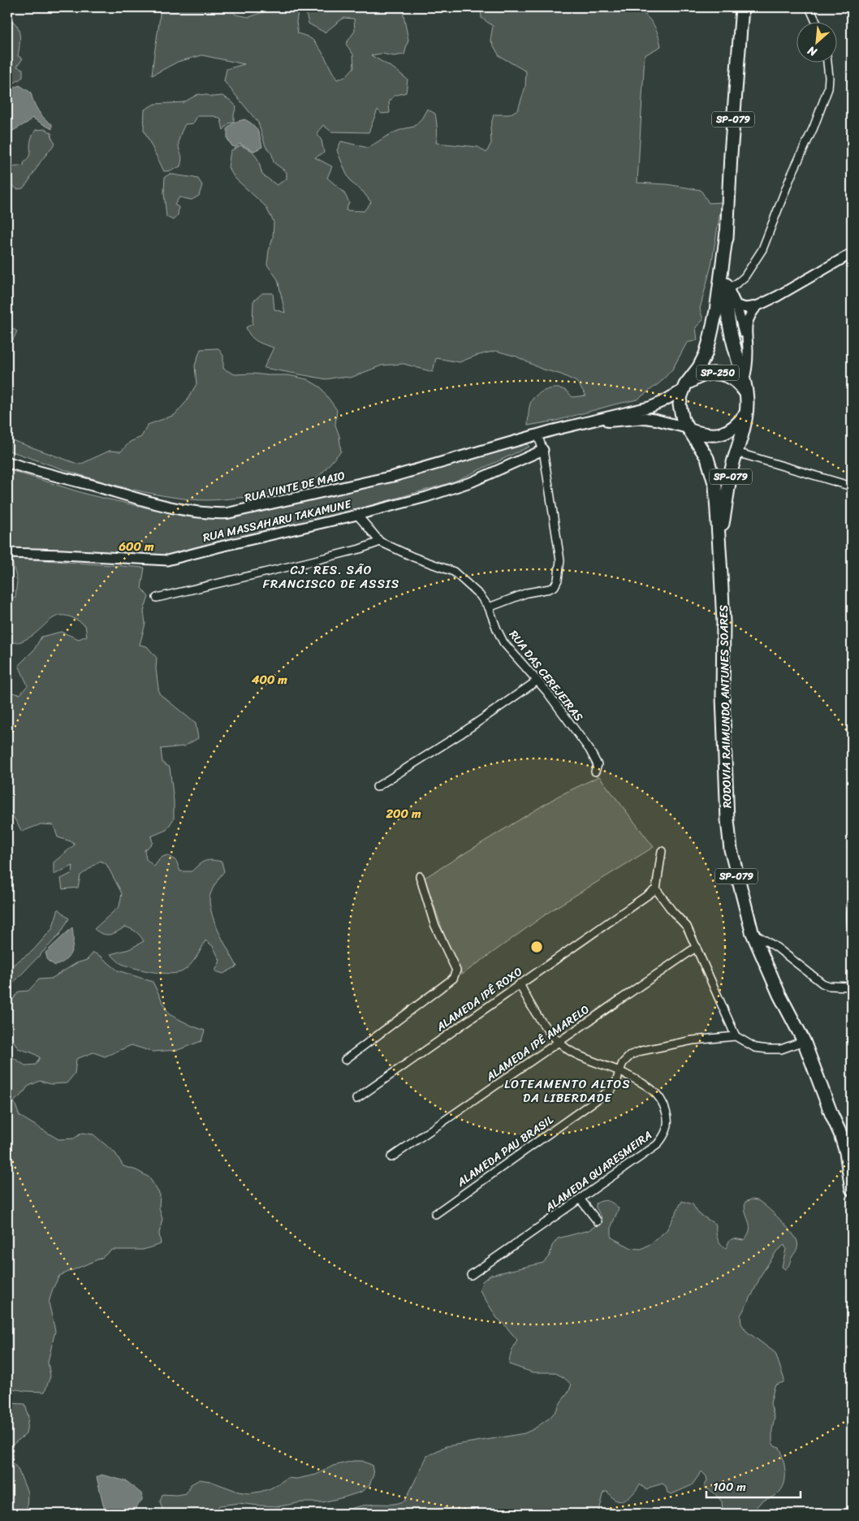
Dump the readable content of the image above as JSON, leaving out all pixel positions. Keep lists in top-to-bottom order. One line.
{"streets":{"highway":["SP-079","SP-250","RODOVIA RAIMUNDO ANTUNES SOARES"],"main road":["RUA VINTE DE MAIO"],"street":["RUA MASSAHARU TAKAMUNE","RUA DAS CEREJEIRAS","ALAMEDA IPÊ ROXO","ALAMEDA IPÊ AMARELO","ALAMEDA PAU BRASIL","ALAMEDA QUARESMEIRA"]},"crossings":[["SP-079","SP-250"],["SP-079","RUA VINTE DE MAIO"],["SP-079","RODOVIA RAIMUNDO ANTUNES SOARES"],["SP-250","RUA VINTE DE MAIO"],["RUA MASSAHARU TAKAMUNE","RUA DAS CEREJEIRAS"],["ALAMEDA IPÊ ROXO","ALAMEDA QUARESMEIRA"],["ALAMEDA IPÊ AMARELO","ALAMEDA QUARESMEIRA"],["ALAMEDA PAU BRASIL","ALAMEDA QUARESMEIRA"]],"districts":["CJ. RES. SÃO FRANCISCO DE ASSIS","LOTEAMENTO ALTOS DA LIBERDADE"],"scale_bar":"100 m","north":"bottom left","rings":["600 m","400 m","200 m"]}
